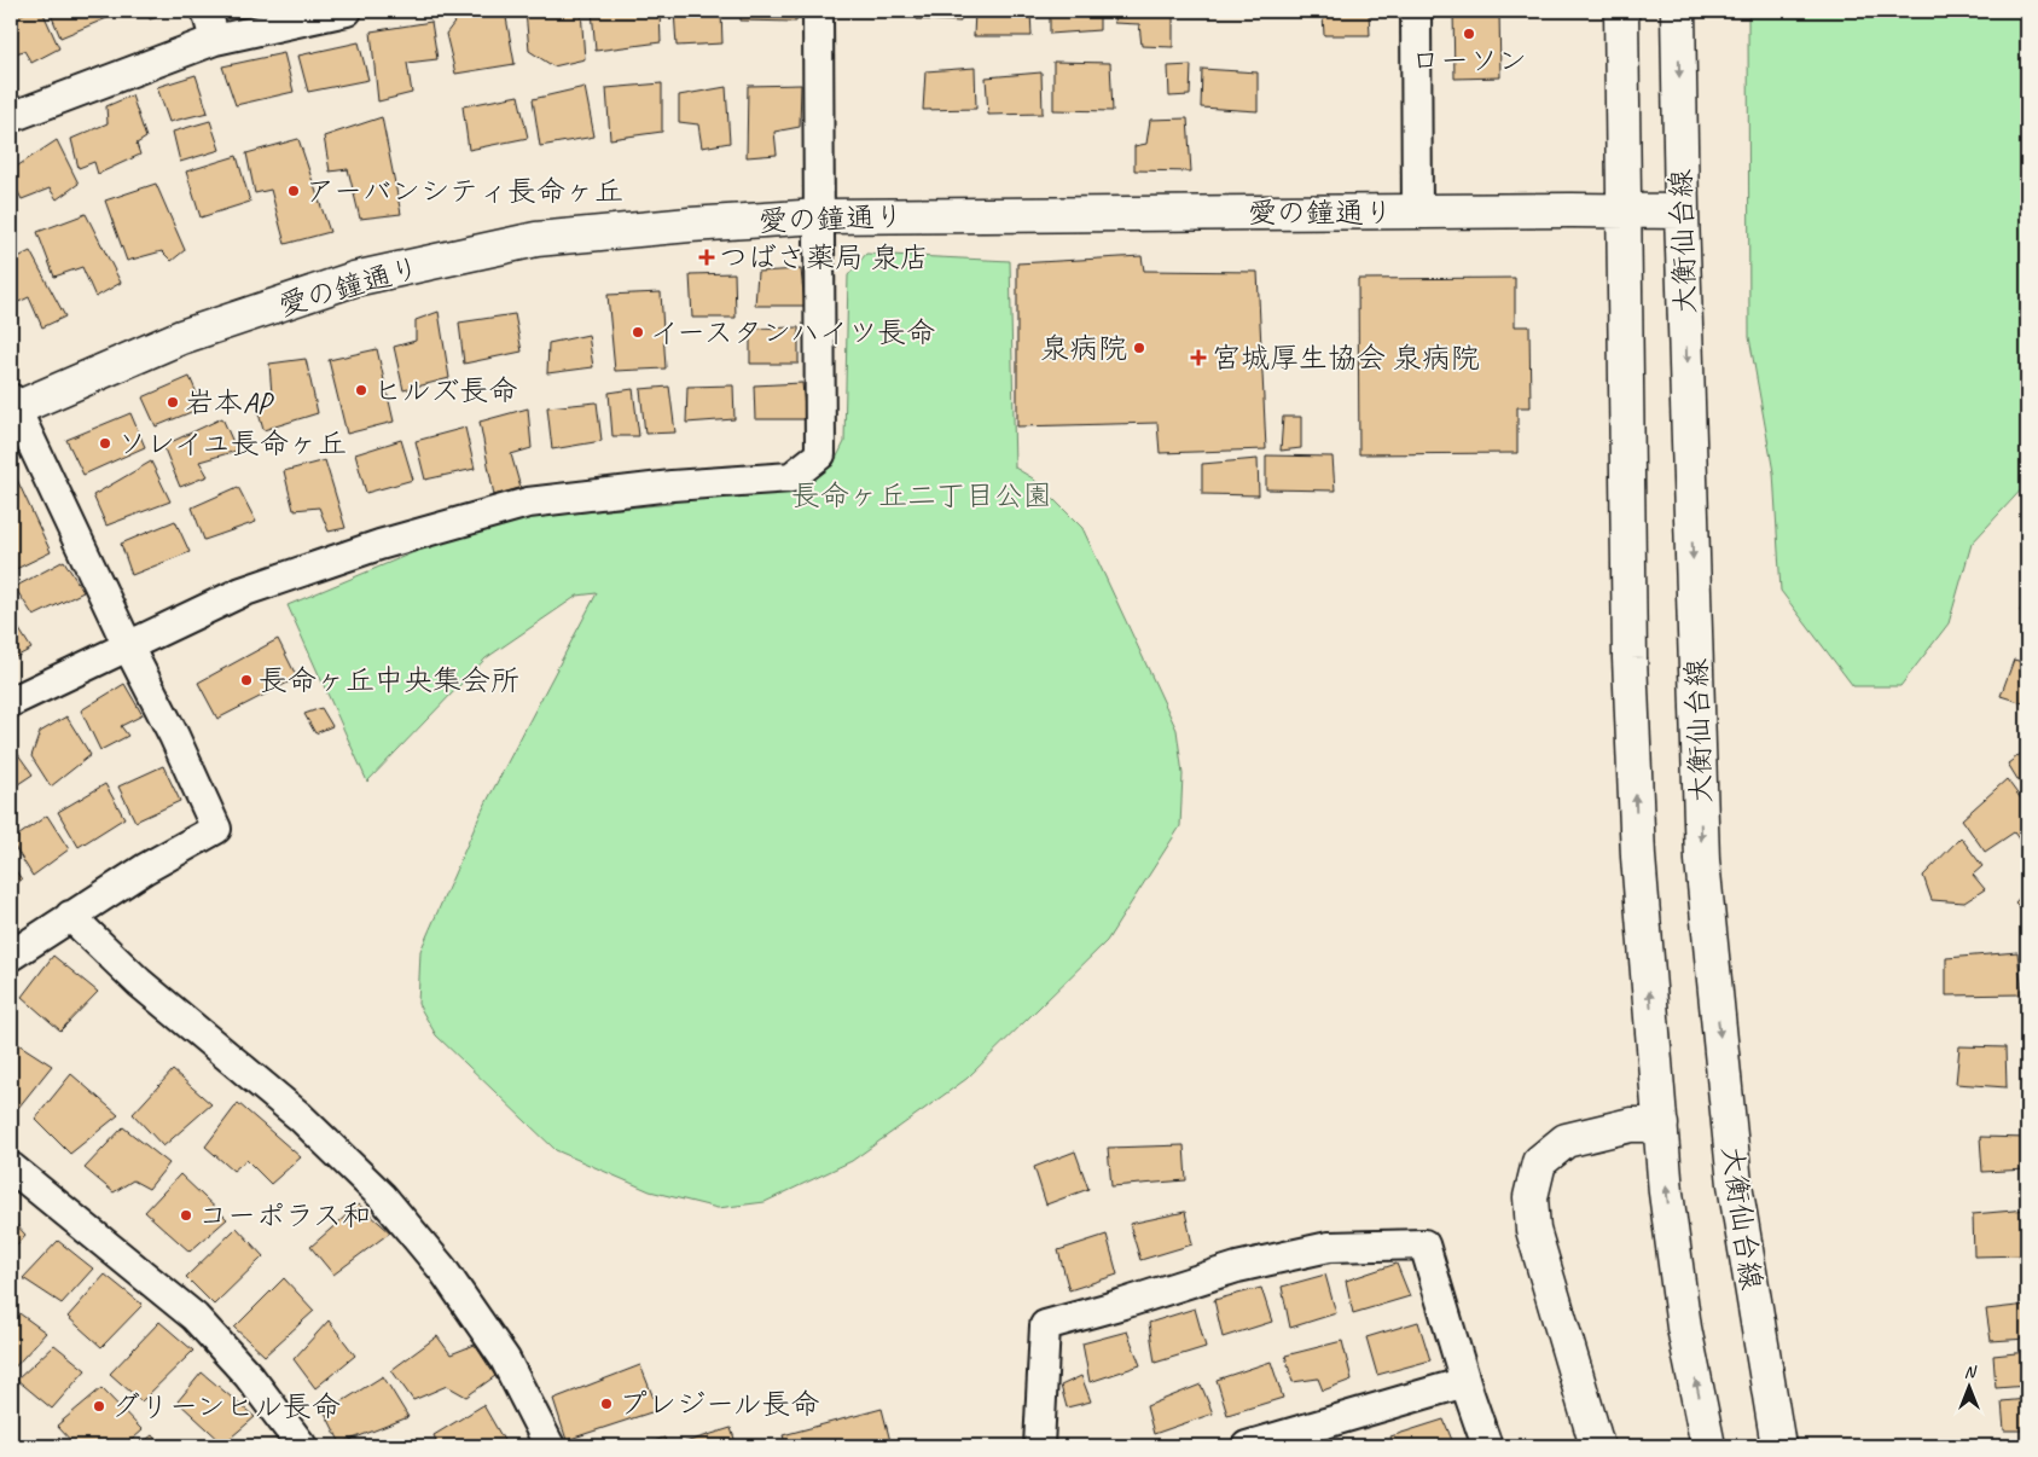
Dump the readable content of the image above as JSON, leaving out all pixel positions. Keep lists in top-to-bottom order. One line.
{"streets":{"main road":["愛の鐘通り","大衡仙台線"]},"crossings":[["愛の鐘通り","大衡仙台線"]],"parks":["長命ヶ丘二丁目公園"],"places":{"other":["ローソン","アーバンシティ長命ヶ丘","イースタンハイツ長命","泉病院","ヒルズ長命","岩本AP","ソレイユ長命ヶ丘","長命ヶ丘中央集会所","コーポラス和","プレジール長命","グリーンヒル長命"],"health":["つばさ薬局 泉店","宮城厚生協会 泉病院"]},"north":"top"}
